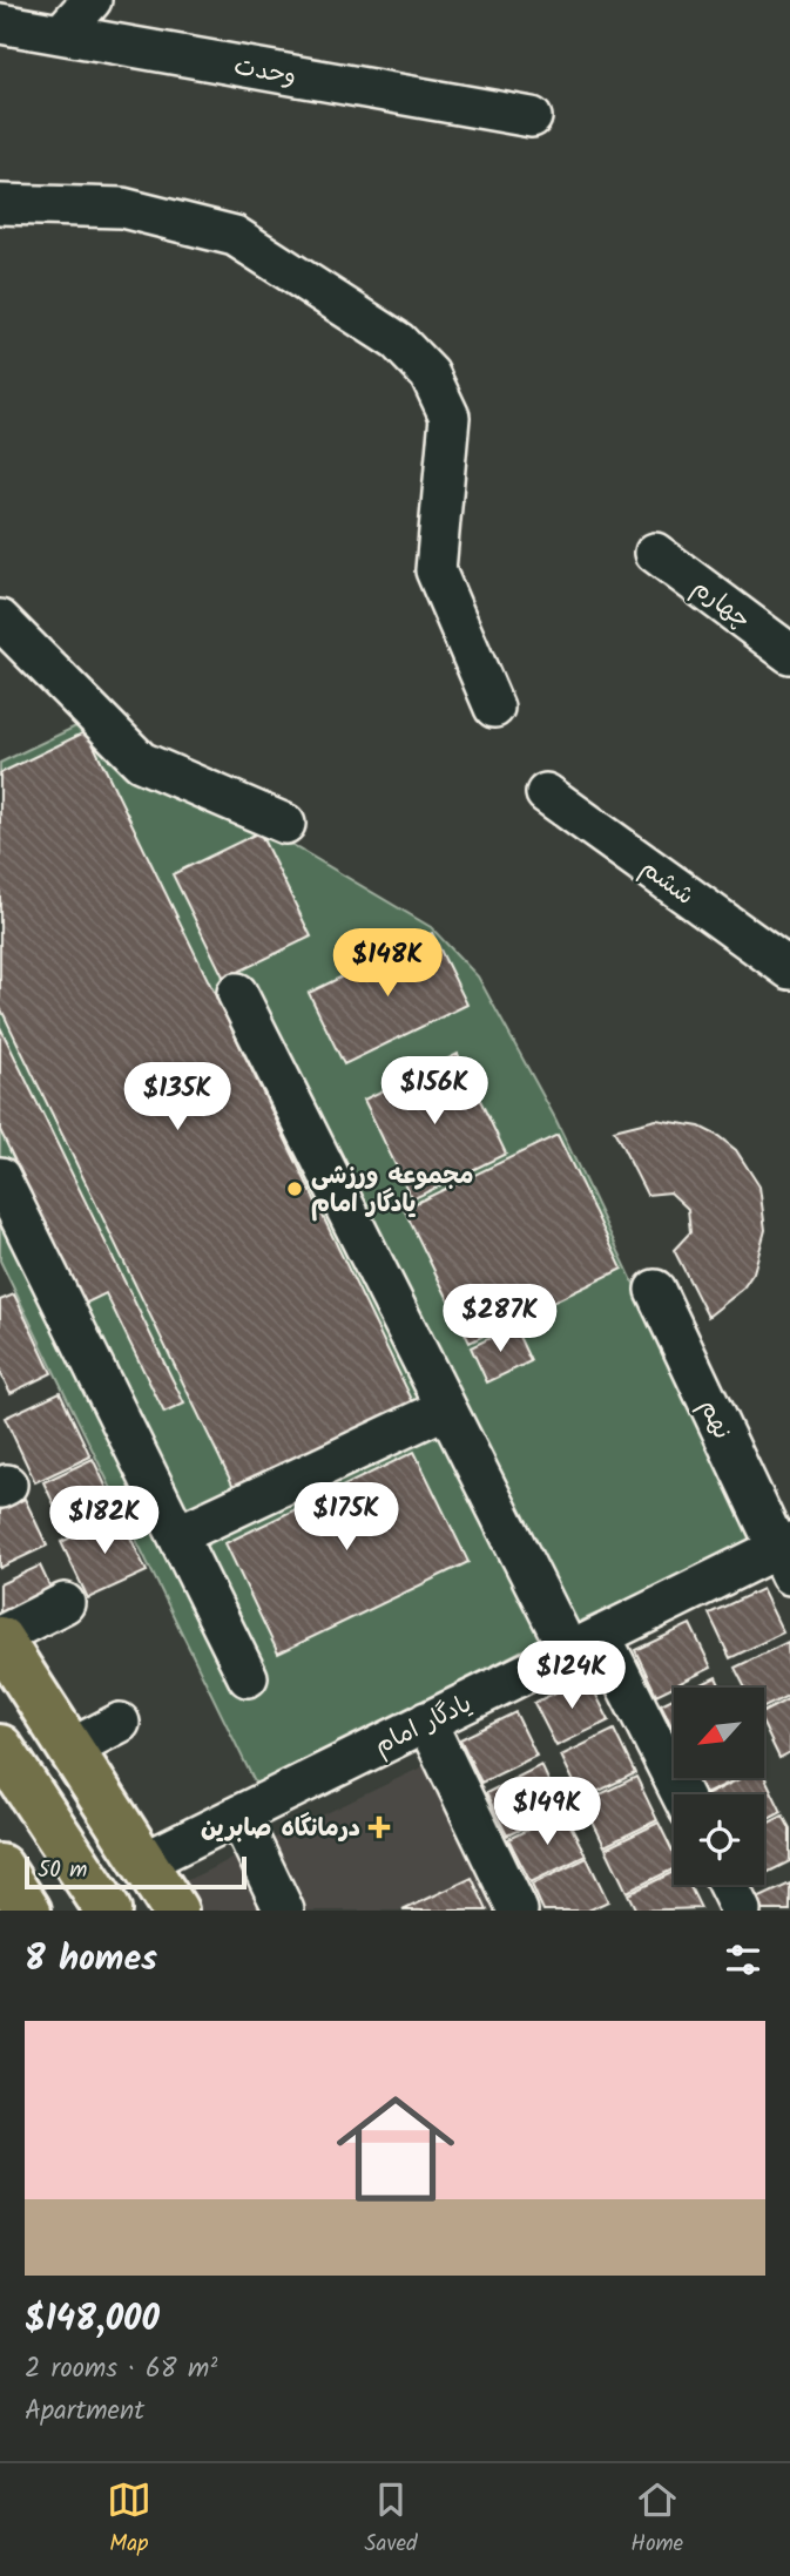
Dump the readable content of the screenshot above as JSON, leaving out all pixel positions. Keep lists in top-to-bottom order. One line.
{"streets":{"street":["وحدت","چهارم","ششم","نهم","یادگار امام"]},"crossings":[["نهم","یادگار امام"]],"places":{"other":["مجموعه ورزشی یادگار امام"],"health":["درمانگاه صابرین"]},"scale_bar":"50 m","north":"bottom left","page":{"price":["$148K","$156K","$135K","$287K","$175K","$182K","$124K","$149K"],"scale":"50 m","heading":"8 homes","list":[{"name":"$148,000","note":"2 rooms · 68 m² · Apartment"}],"tabs":["Map","Saved","Home"]}}
